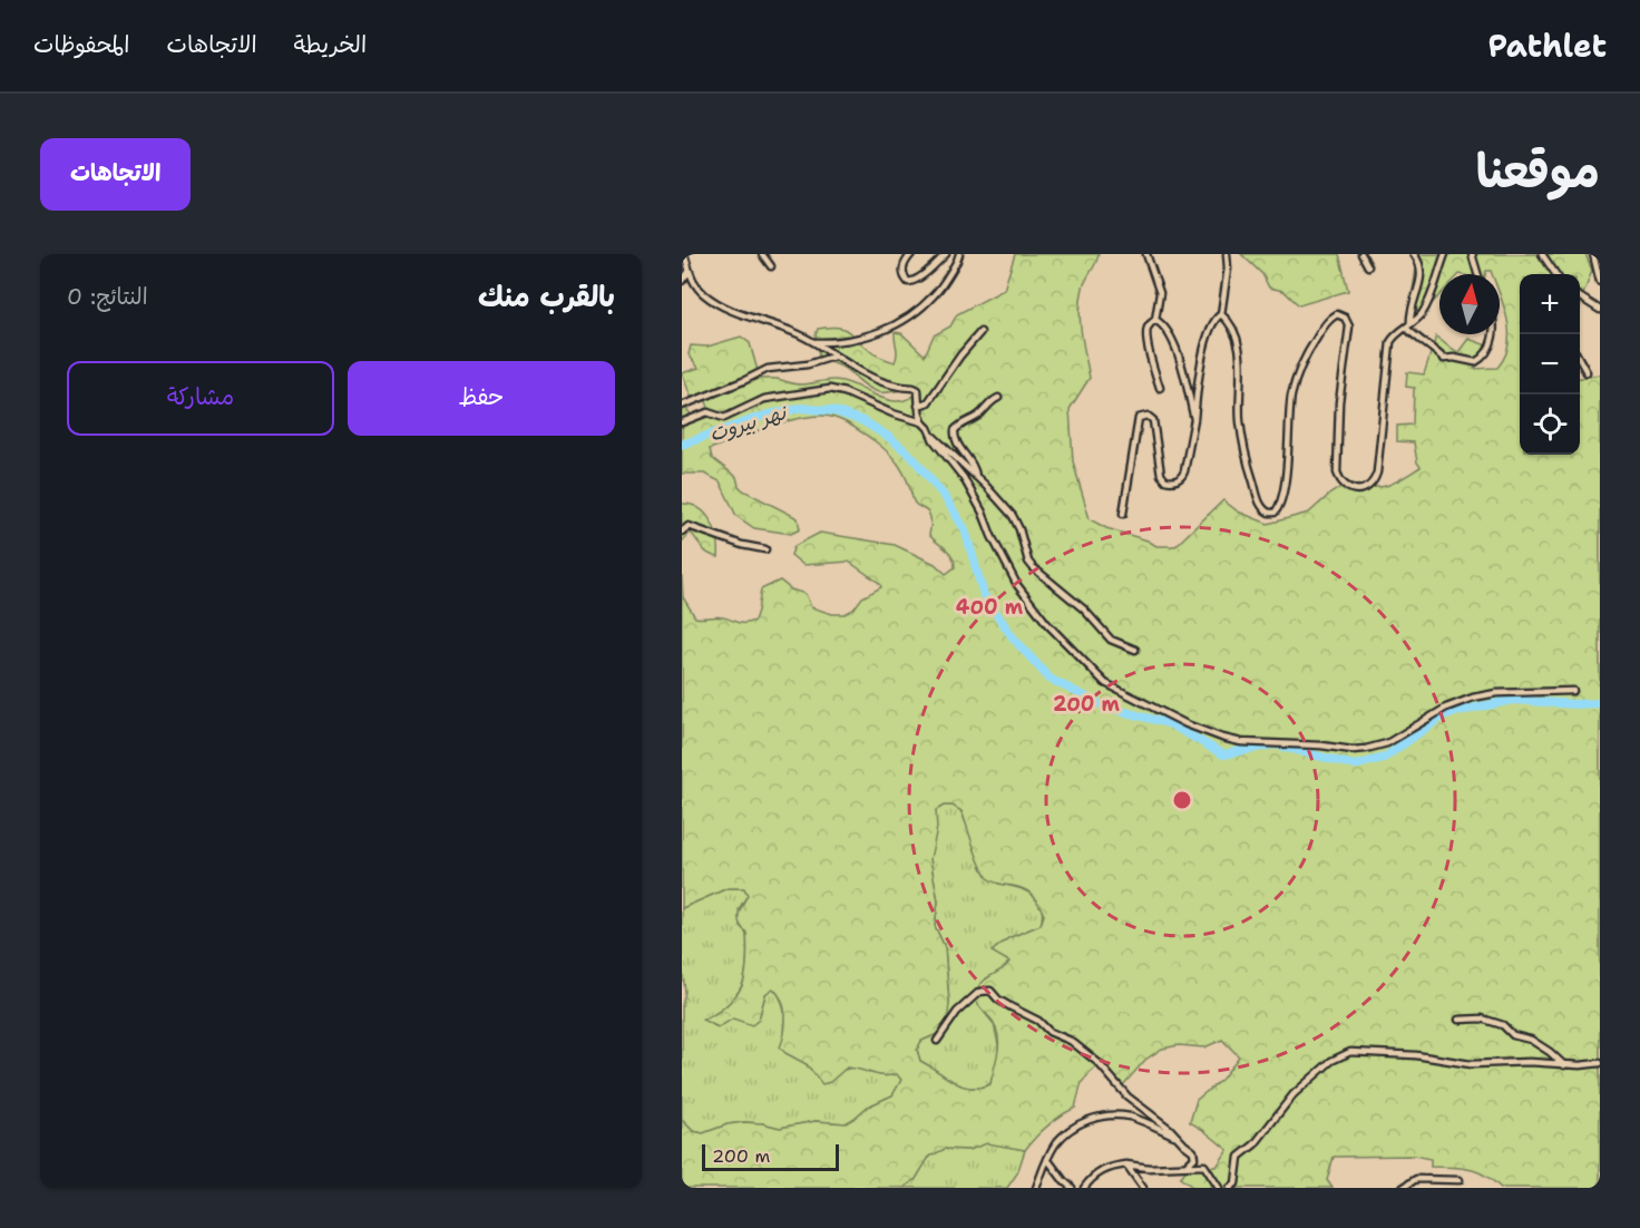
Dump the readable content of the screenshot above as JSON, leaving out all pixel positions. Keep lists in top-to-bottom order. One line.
{"water":["نهر بيروت"],"scale_bar":"200 m","north":"top","page":{"header":"Pathlet","nav":["الخريطة","الاتجاهات","المحفوظات"],"title":"موقعنا","buttons":["الاتجاهات",["حفظ","مشاركة"]],"heading":["بالقرب منك","النتائج: 0"],"map_buttons":["+","−"],"scale":"200 m"},"rings":["400 m","200 m"]}
